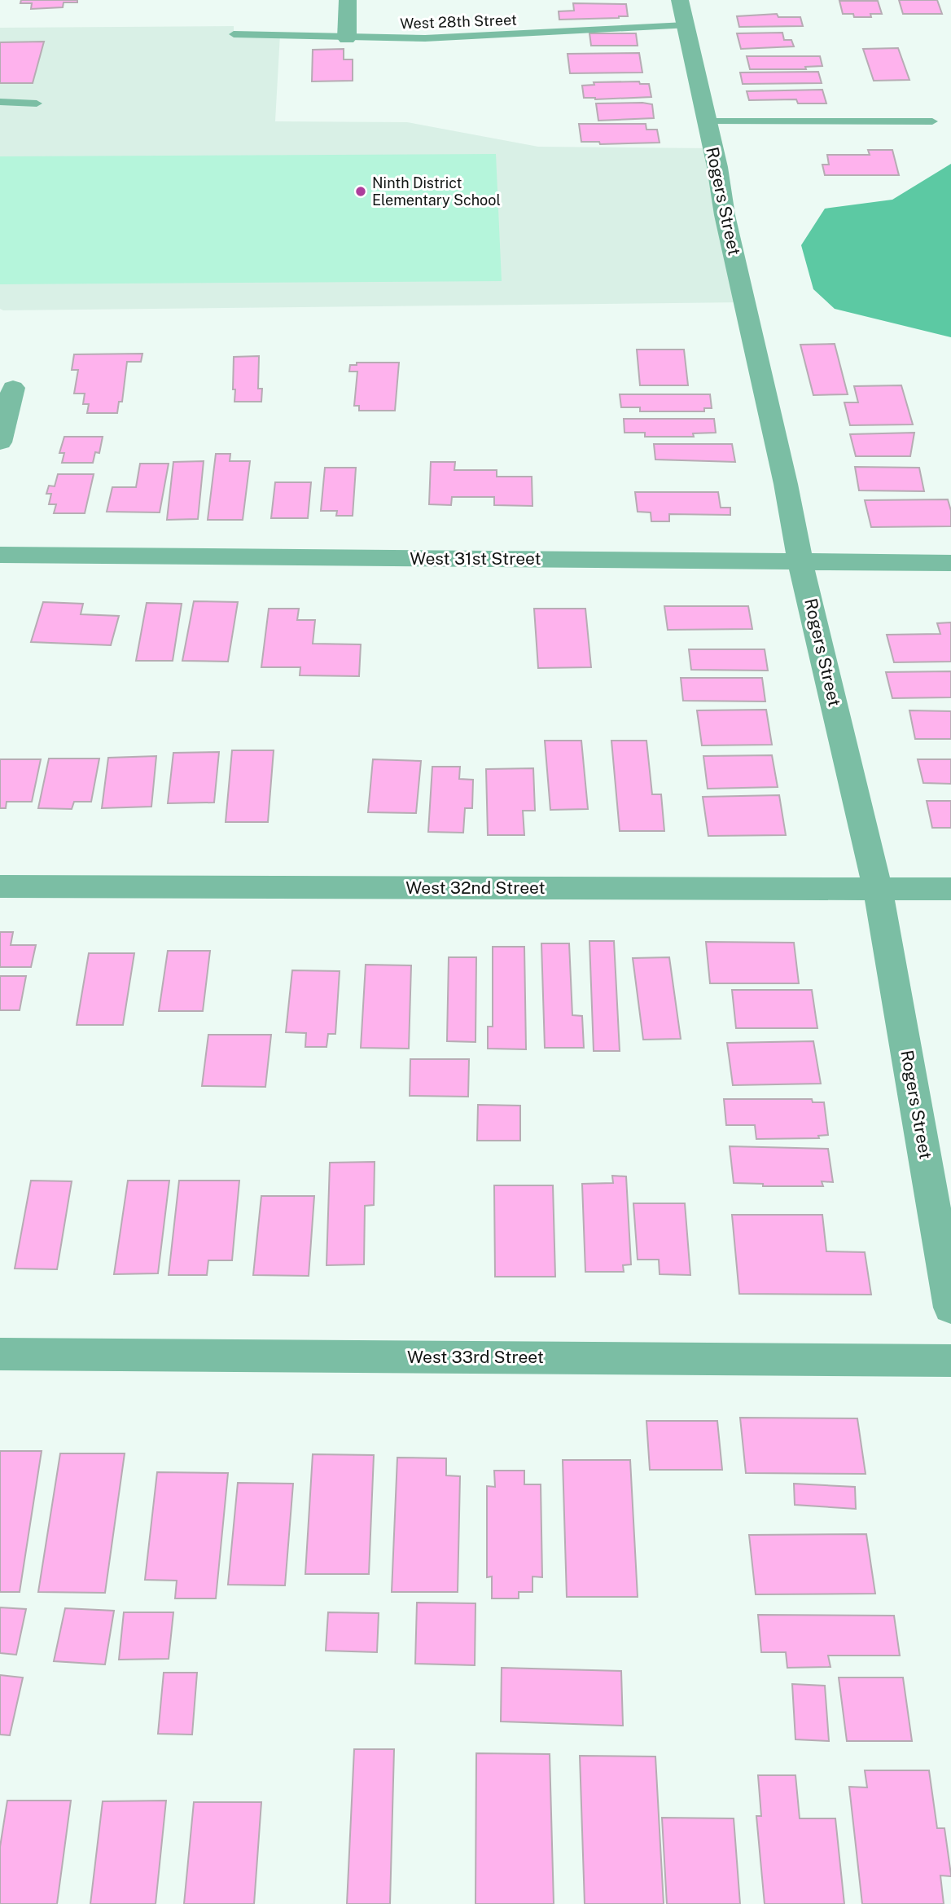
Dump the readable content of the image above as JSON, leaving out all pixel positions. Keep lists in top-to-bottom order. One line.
{"streets":{"street":["Rogers Street","West 31st Street","West 32nd Street","West 33rd Street"],"lane":["West 28th Street"]},"crossings":[["West 28th Street","Rogers Street"],["Rogers Street","West 31st Street"],["Rogers Street","West 32nd Street"]],"places":["Ninth District Elementary School"]}
